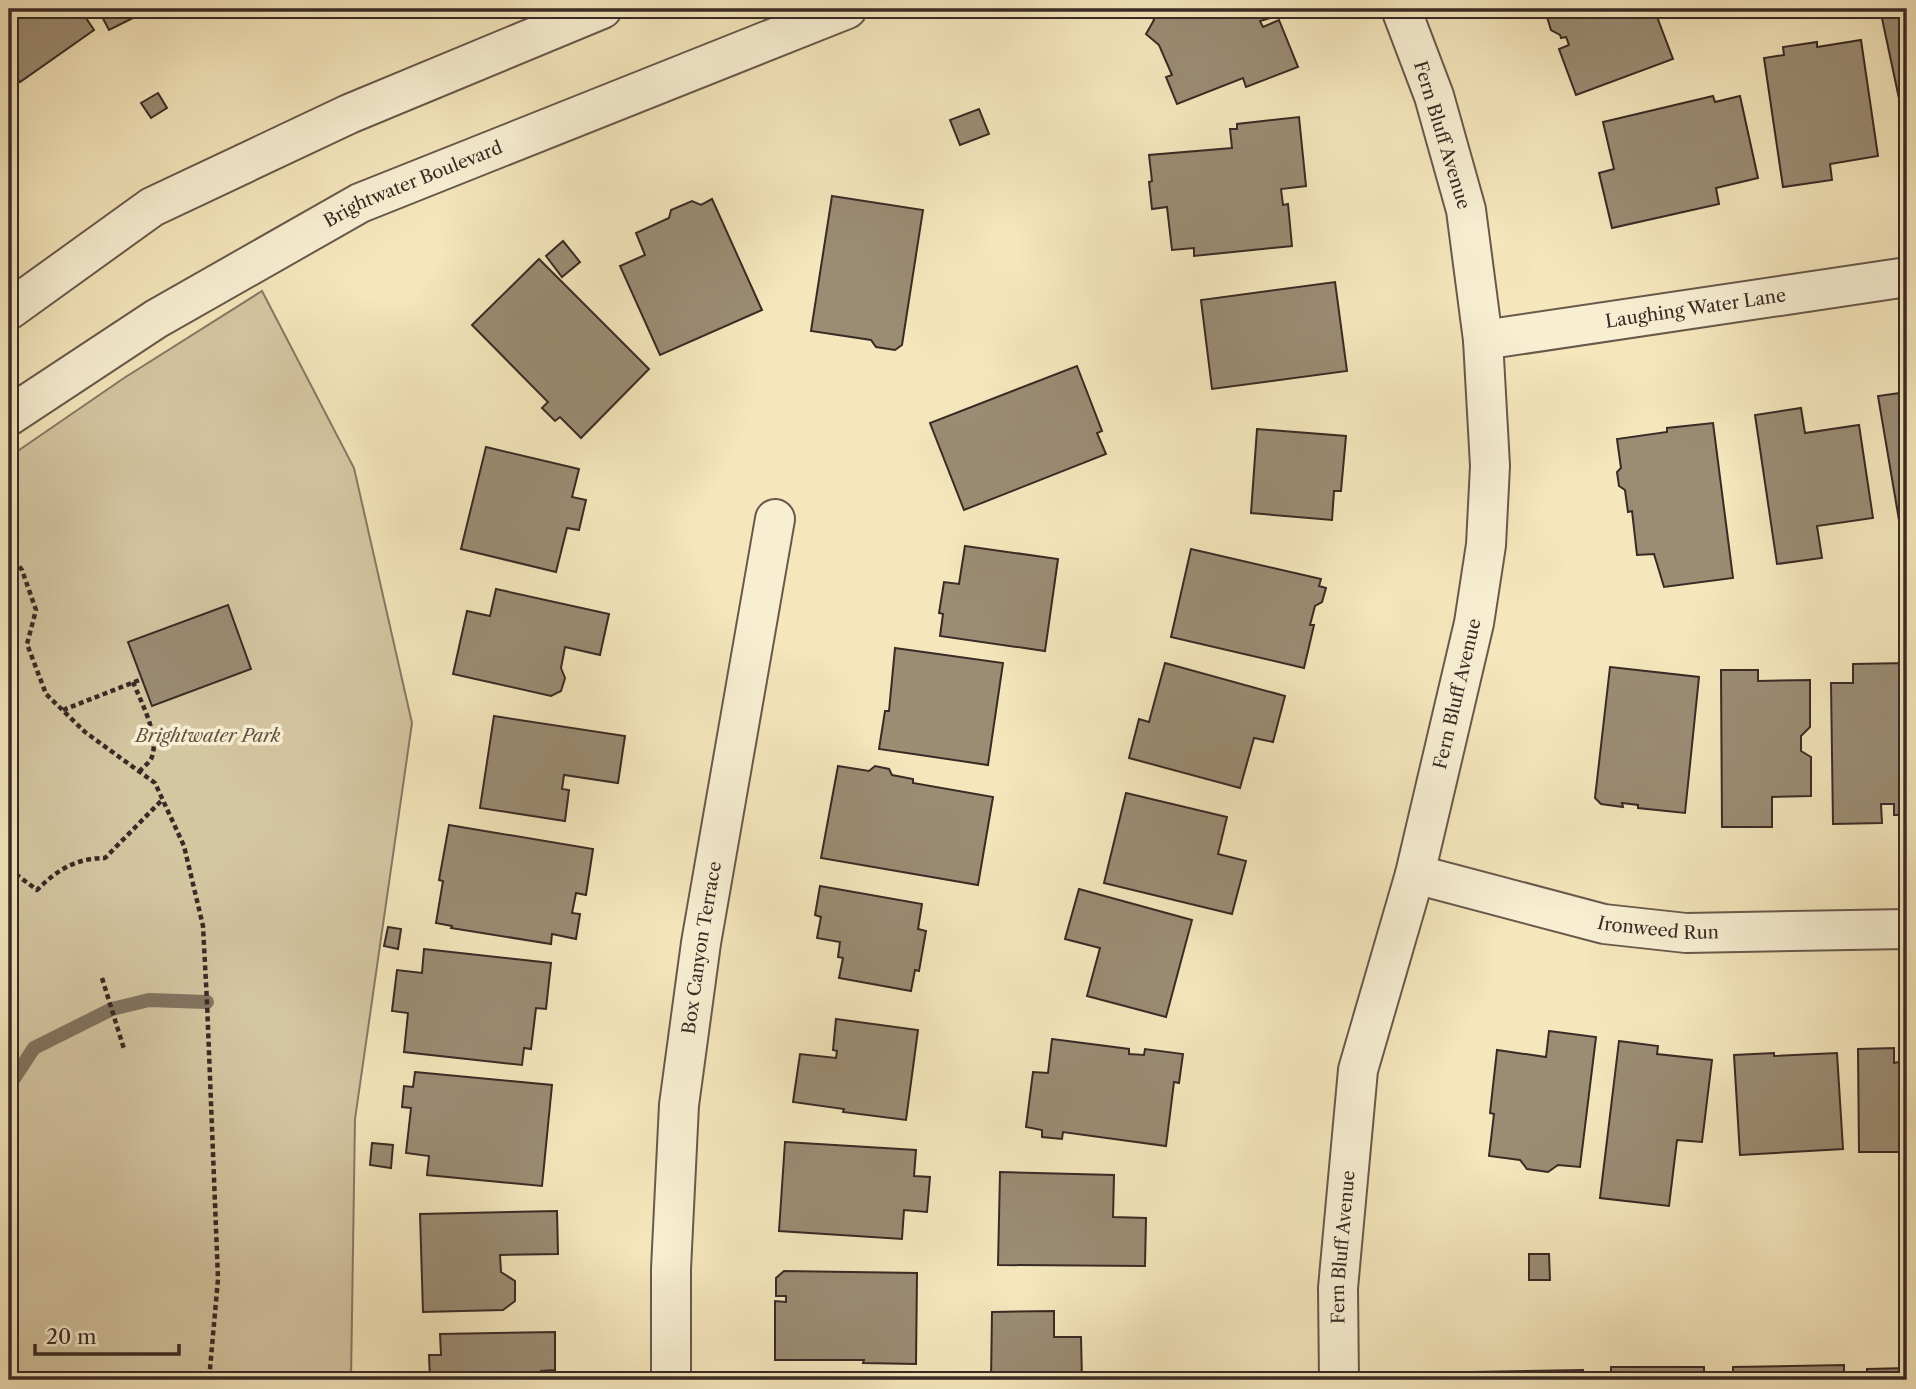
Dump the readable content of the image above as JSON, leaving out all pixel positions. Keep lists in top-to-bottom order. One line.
{"streets":{"street":["Fern Bluff Avenue","Brightwater Boulevard","Laughing Water Lane","Ironweed Run","Box Canyon Terrace"]},"crossings":[["Fern Bluff Avenue","Laughing Water Lane"],["Fern Bluff Avenue","Ironweed Run"]],"parks":["Brightwater Park"],"scale_bar":"20 m"}
